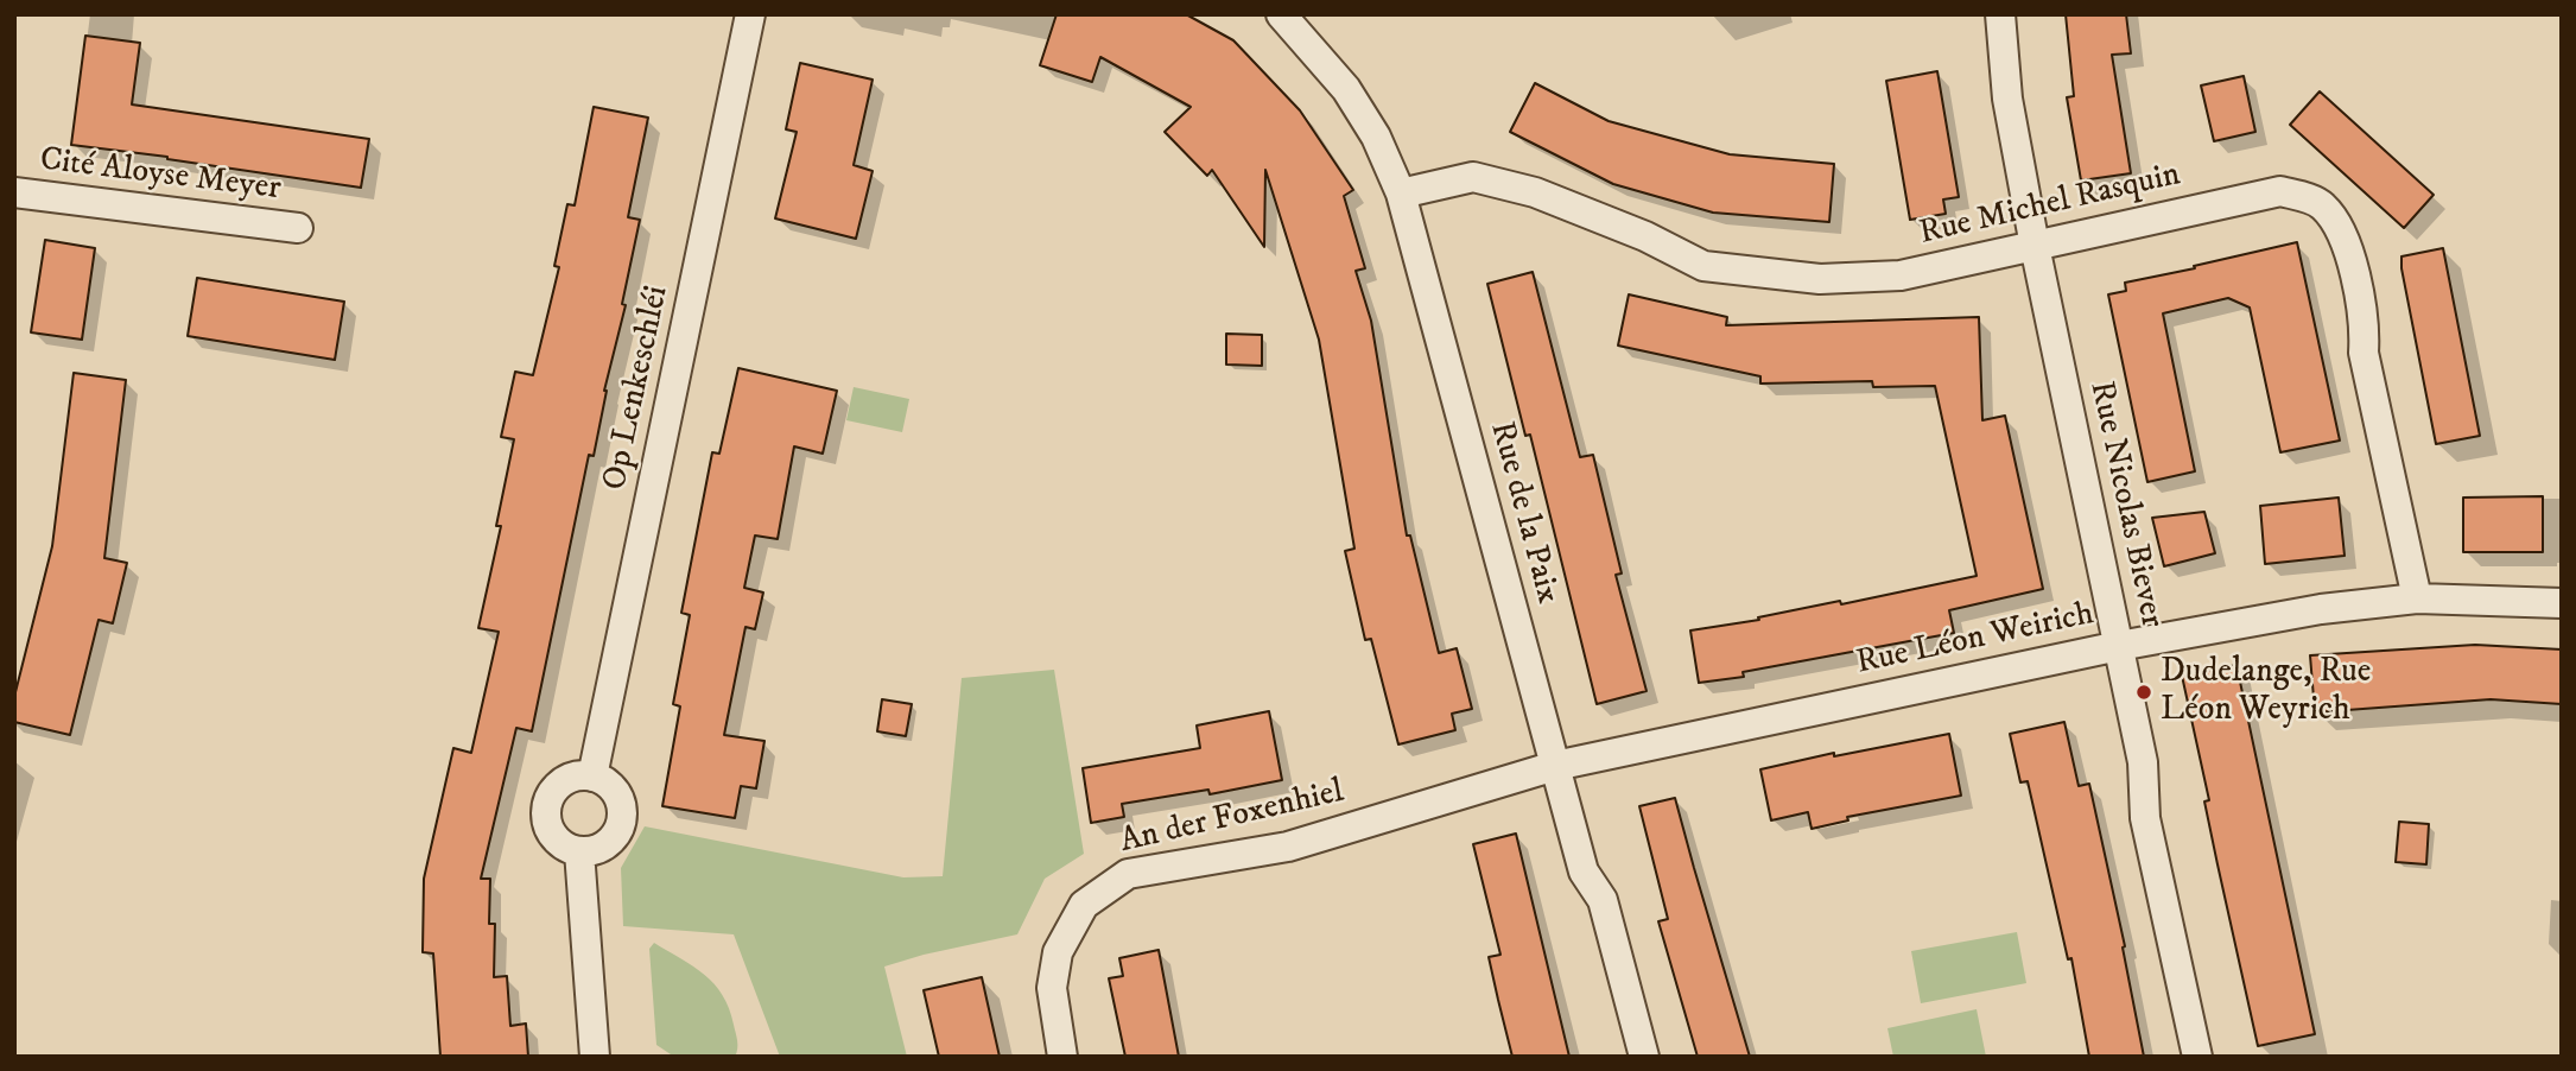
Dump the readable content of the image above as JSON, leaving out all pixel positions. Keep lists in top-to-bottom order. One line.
{"streets":{"street":["Cité Aloyse Meyer","Rue Michel Rasquin","Op Lenkeschléi","Rue Nicolas Biever","Rue de la Paix","Rue Léon Weirich","An der Foxenhiel"]},"crossings":[["Rue Michel Rasquin","Rue Nicolas Biever"],["Rue Michel Rasquin","Rue de la Paix"],["Rue Michel Rasquin","Rue Léon Weirich"],["Rue Nicolas Biever","Rue Léon Weirich"],["Rue de la Paix","Rue Léon Weirich"],["Rue de la Paix","An der Foxenhiel"],["Rue Léon Weirich","An der Foxenhiel"]],"places":["Dudelange, Rue Léon Weyrich"]}
